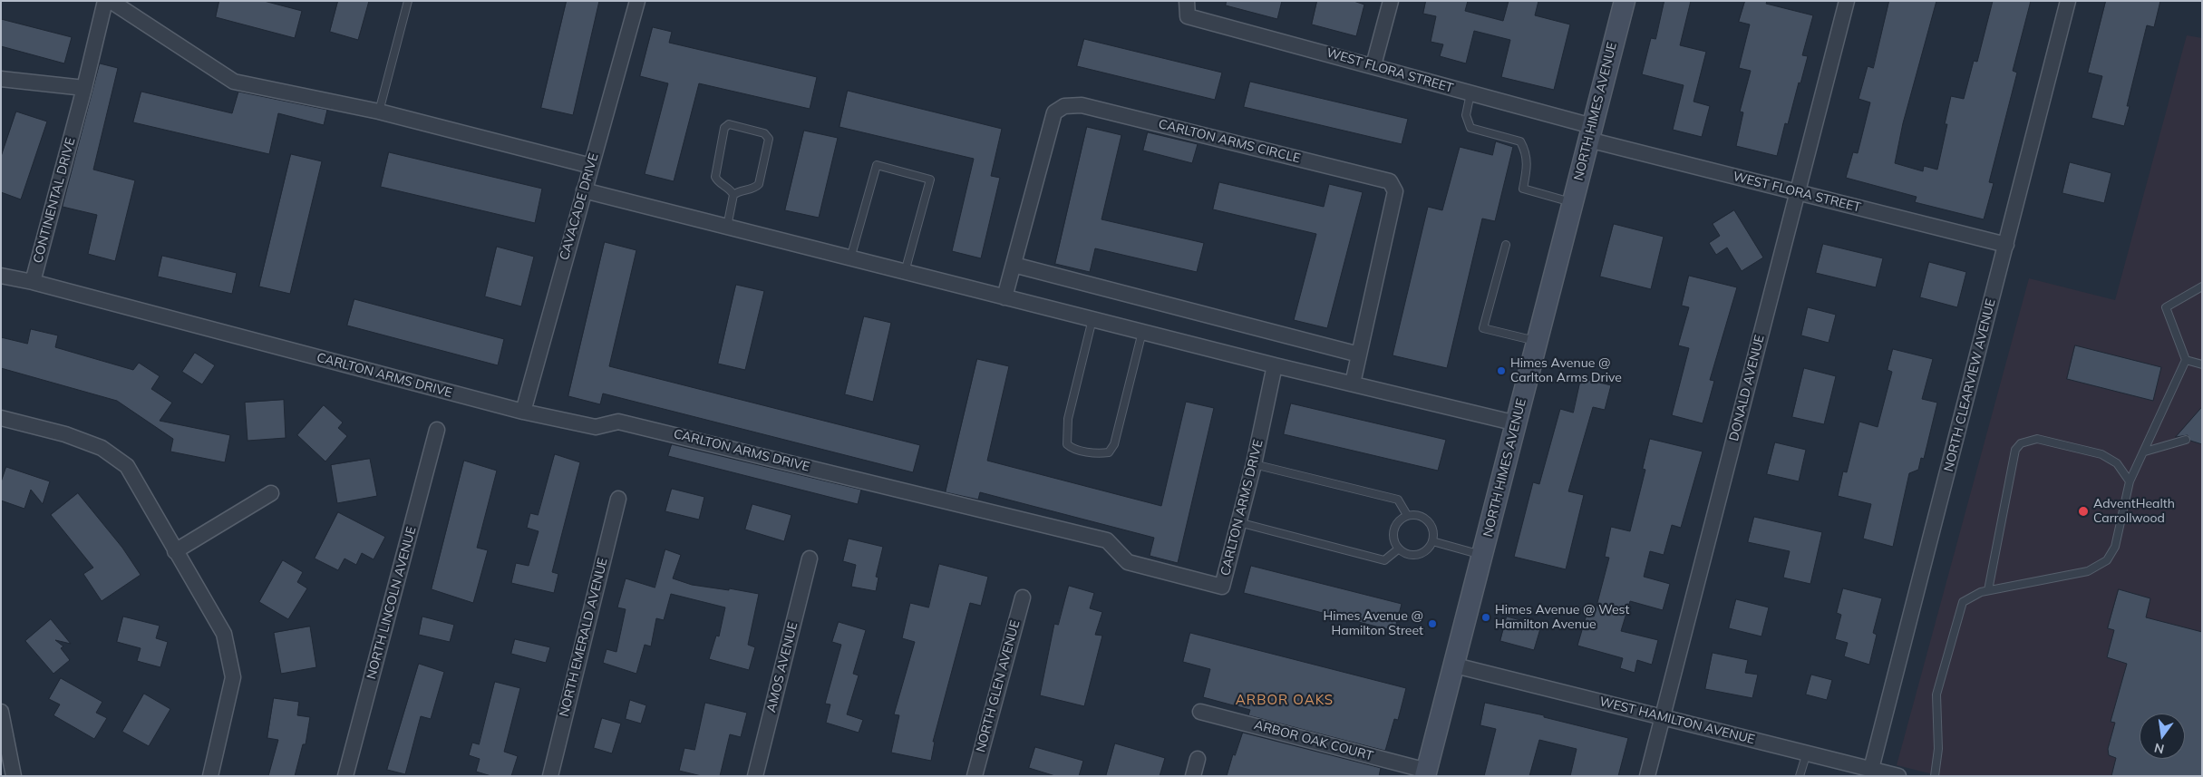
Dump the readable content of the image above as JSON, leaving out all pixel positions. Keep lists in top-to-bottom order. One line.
{"streets":{"street":["WEST FLORA STREET","NORTH HIMES AVENUE","CARLTON ARMS CIRCLE","CONTINENTAL DRIVE","CAVACADE DRIVE","CARLTON ARMS DRIVE","NORTH CLEARVIEW AVENUE","DONALD AVENUE","NORTH LINCOLN AVENUE","NORTH EMERALD AVENUE","AMOS AVENUE","NORTH GLEN AVENUE","WEST HAMILTON AVENUE","ARBOR OAK COURT"]},"crossings":[["WEST FLORA STREET","NORTH HIMES AVENUE"],["WEST FLORA STREET","NORTH CLEARVIEW AVENUE"],["WEST FLORA STREET","DONALD AVENUE"],["NORTH HIMES AVENUE","WEST HAMILTON AVENUE"],["NORTH HIMES AVENUE","ARBOR OAK COURT"],["CONTINENTAL DRIVE","CARLTON ARMS DRIVE"],["CAVACADE DRIVE","CARLTON ARMS DRIVE"],["NORTH CLEARVIEW AVENUE","WEST HAMILTON AVENUE"],["DONALD AVENUE","WEST HAMILTON AVENUE"]],"districts":["ARBOR OAKS"],"places":["Himes Avenue @ Carlton Arms Drive","AdventHealth Carrollwood","Himes Avenue @ West Hamilton Avenue","Himes Avenue @ Hamilton Street"],"north":"bottom"}
